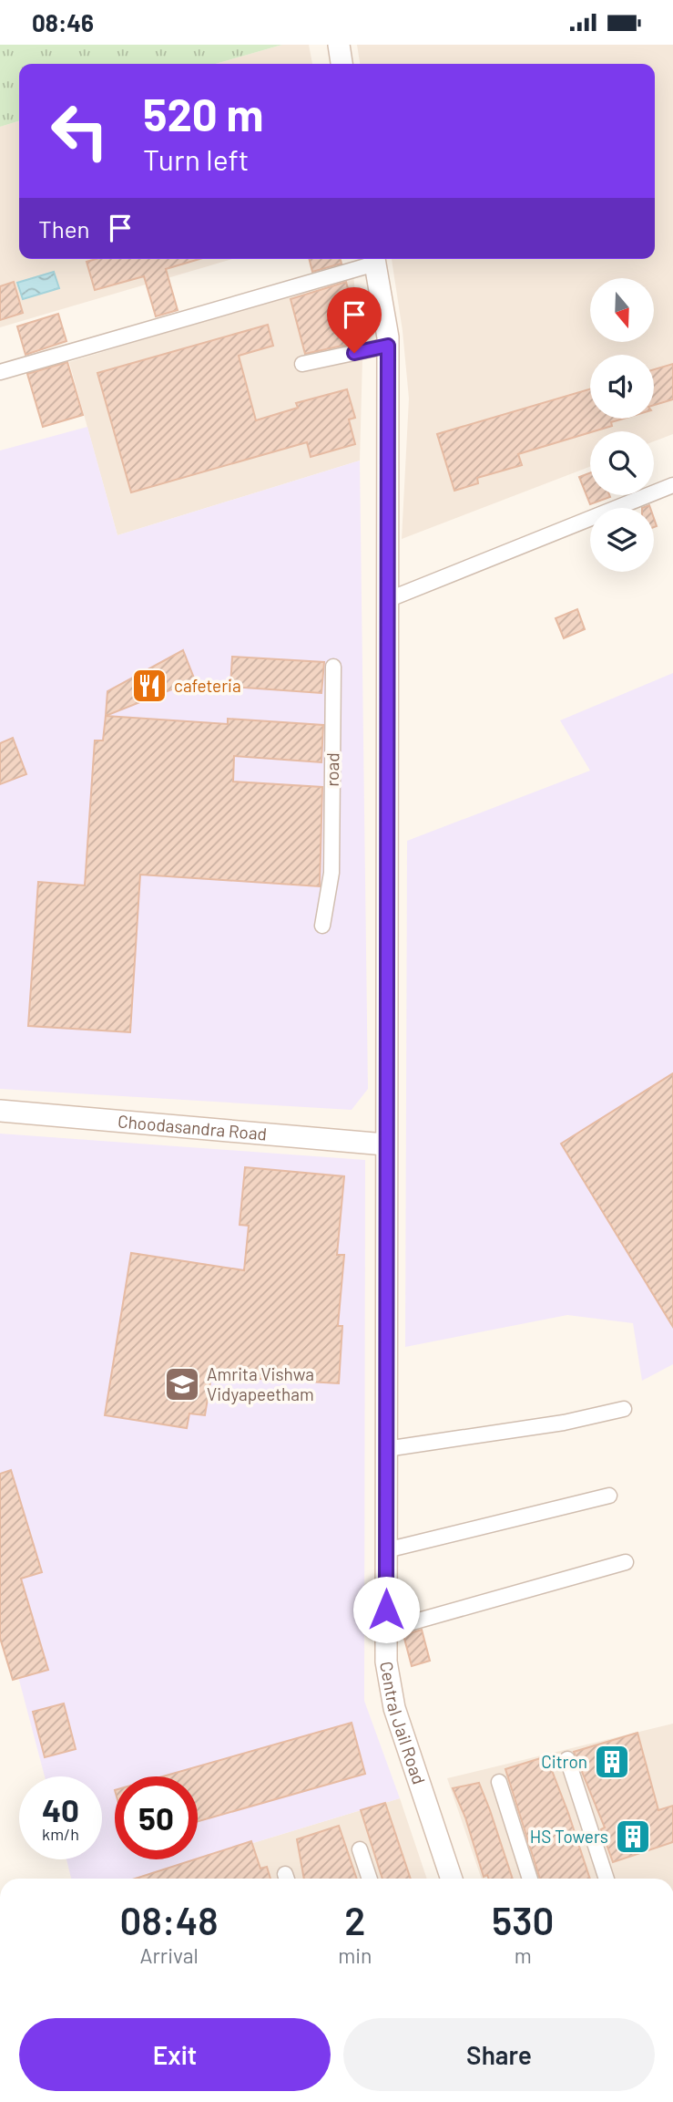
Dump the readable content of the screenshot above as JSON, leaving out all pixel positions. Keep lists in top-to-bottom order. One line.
{"streets":{"main road":["Choodasandra Road","Central Jail Road"],"street":["road"]},"crossings":[["Choodasandra Road","Central Jail Road"]],"places":{"restaurant":["cafeteria"],"school or university":["Amrita Vishwa Vidyapeetham"],"building":["Citron","HS Towers"]},"north":"bottom","page":{"status":"08:46","turn":["520 m","Turn left"],"then":"Then","speed":"40 km/h","limit":"50","eta":["08:48","Arrival","2","min","530","m"],"buttons":["Exit","Share"]}}
